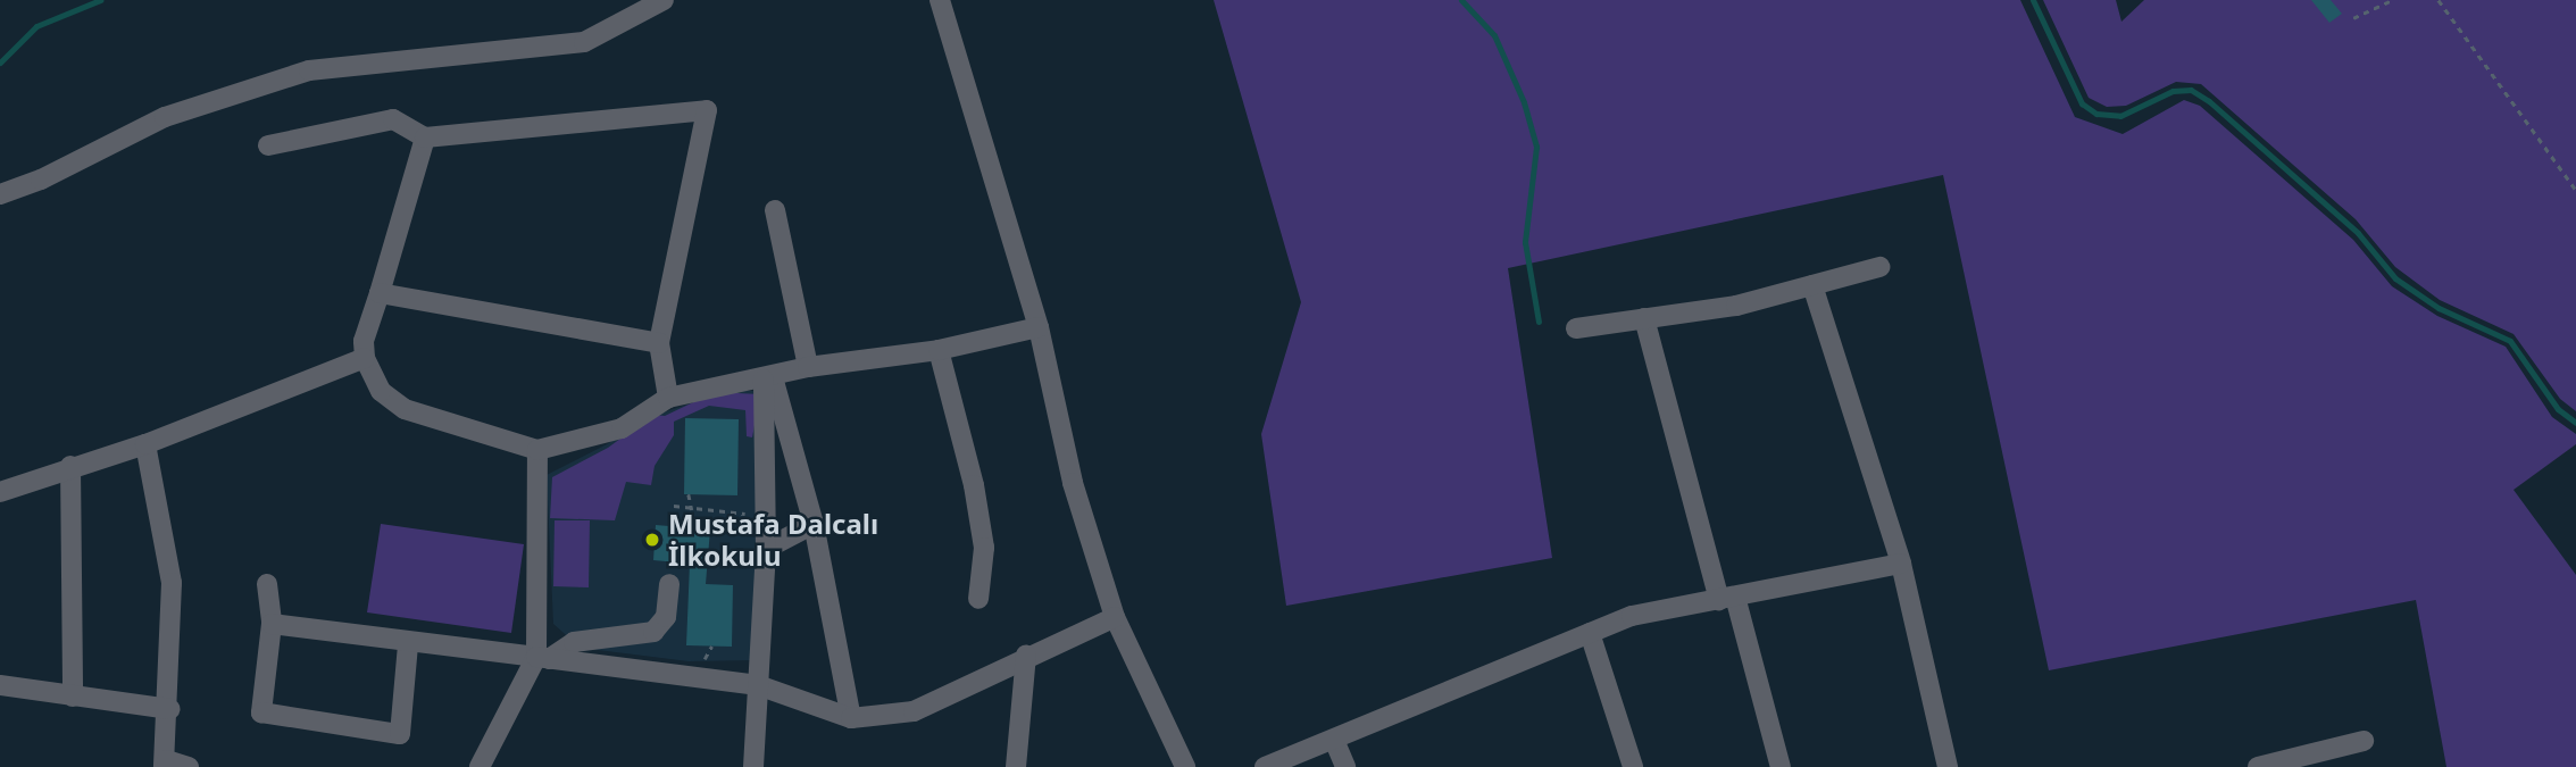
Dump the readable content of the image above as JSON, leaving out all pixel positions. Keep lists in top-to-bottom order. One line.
{"places":["Mustafa Dalcalı İlkokulu"]}
